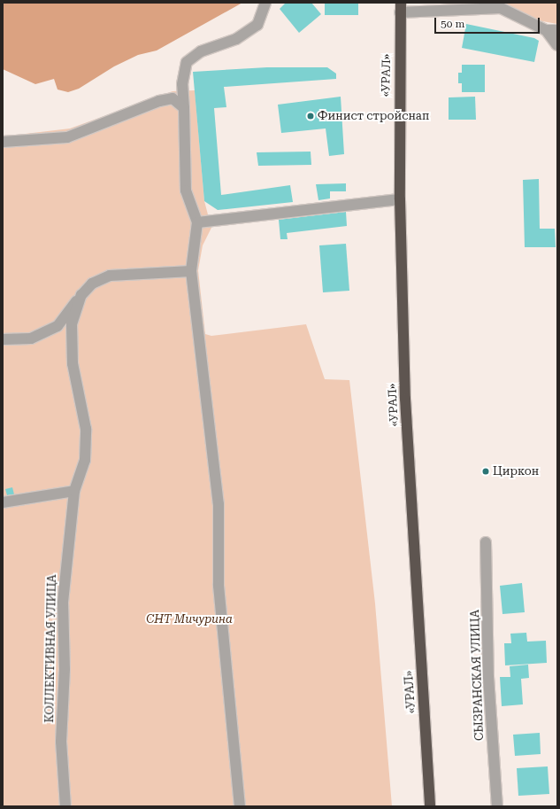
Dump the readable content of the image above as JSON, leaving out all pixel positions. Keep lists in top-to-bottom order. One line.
{"streets":{"highway":["«УРАЛ»"],"street":["КОЛЛЕКТИВНАЯ УЛИЦА","СЫЗРАНСКАЯ УЛИЦА"]},"parks":["СНТ Мичурина"],"places":["Финист стройснап","Циркон"],"scale_bar":"50 m"}
